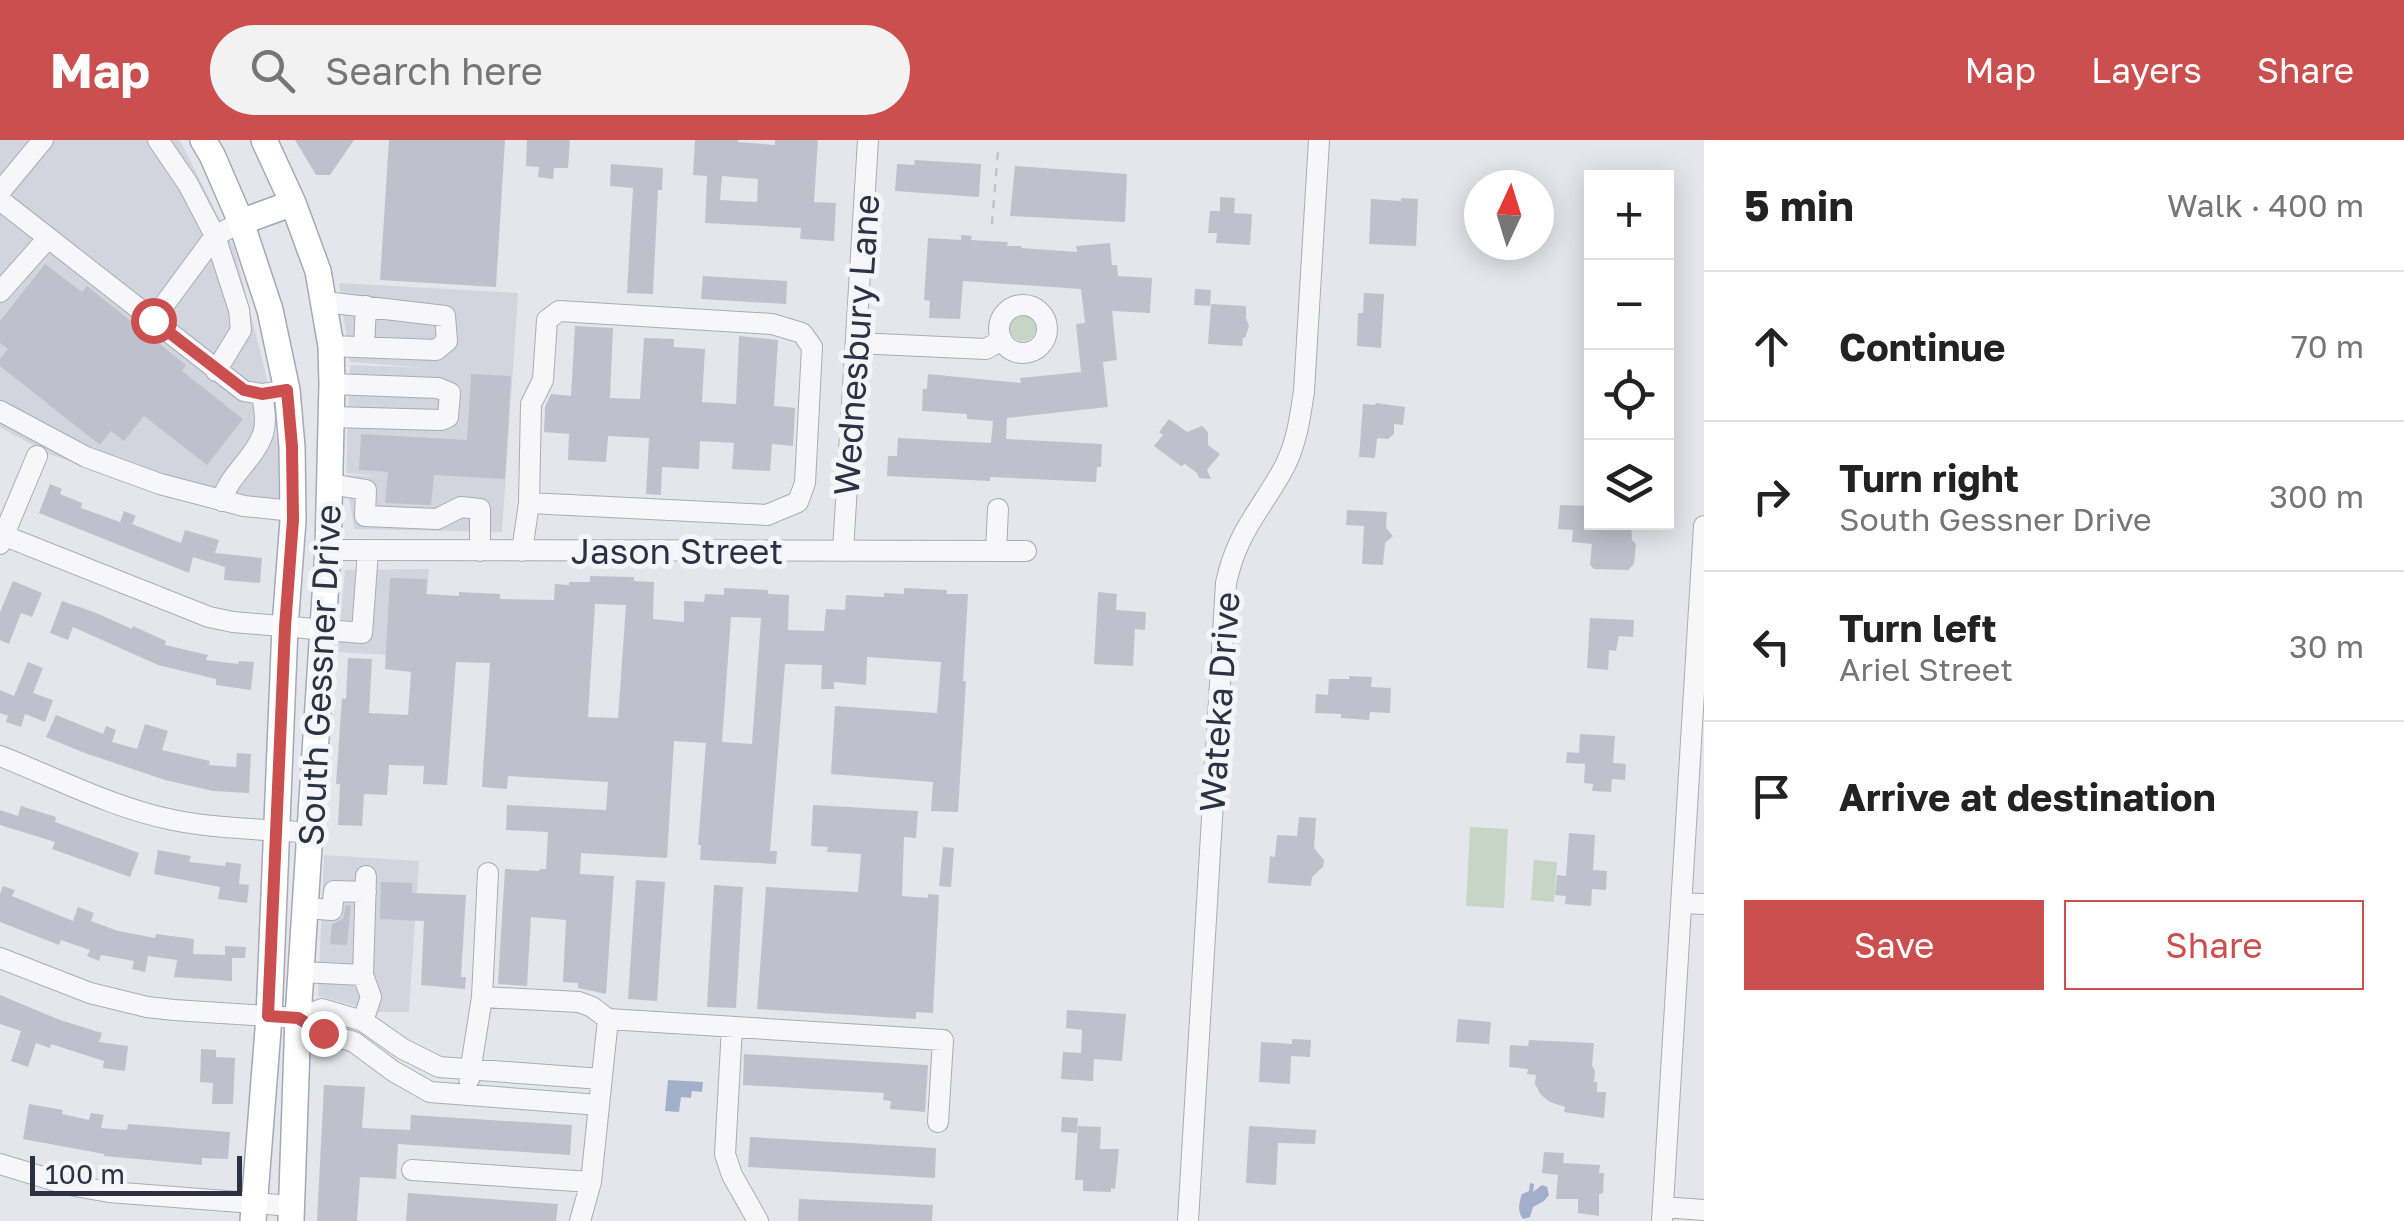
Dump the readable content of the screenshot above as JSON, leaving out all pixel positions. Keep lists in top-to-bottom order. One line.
{"streets":{"main road":["South Gessner Drive"],"street":["Wednesbury Lane","Jason Street","Wateka Drive"]},"crossings":[["Wednesbury Lane","Jason Street"],["Jason Street","South Gessner Drive"]],"scale_bar":"100 m","north":"top","page":{"header":"Map","search":"Search here","nav":["Map","Layers","Share"],"heading":["5 min","Walk · 400 m"],"map_buttons":["+","−"],"list":[["Continue","70 m"],["Turn right","South Gessner Drive","300 m"],["Turn left","Ariel Street","30 m"],"Arrive at destination"],"buttons":["Save","Share"],"scale":"100 m"}}
